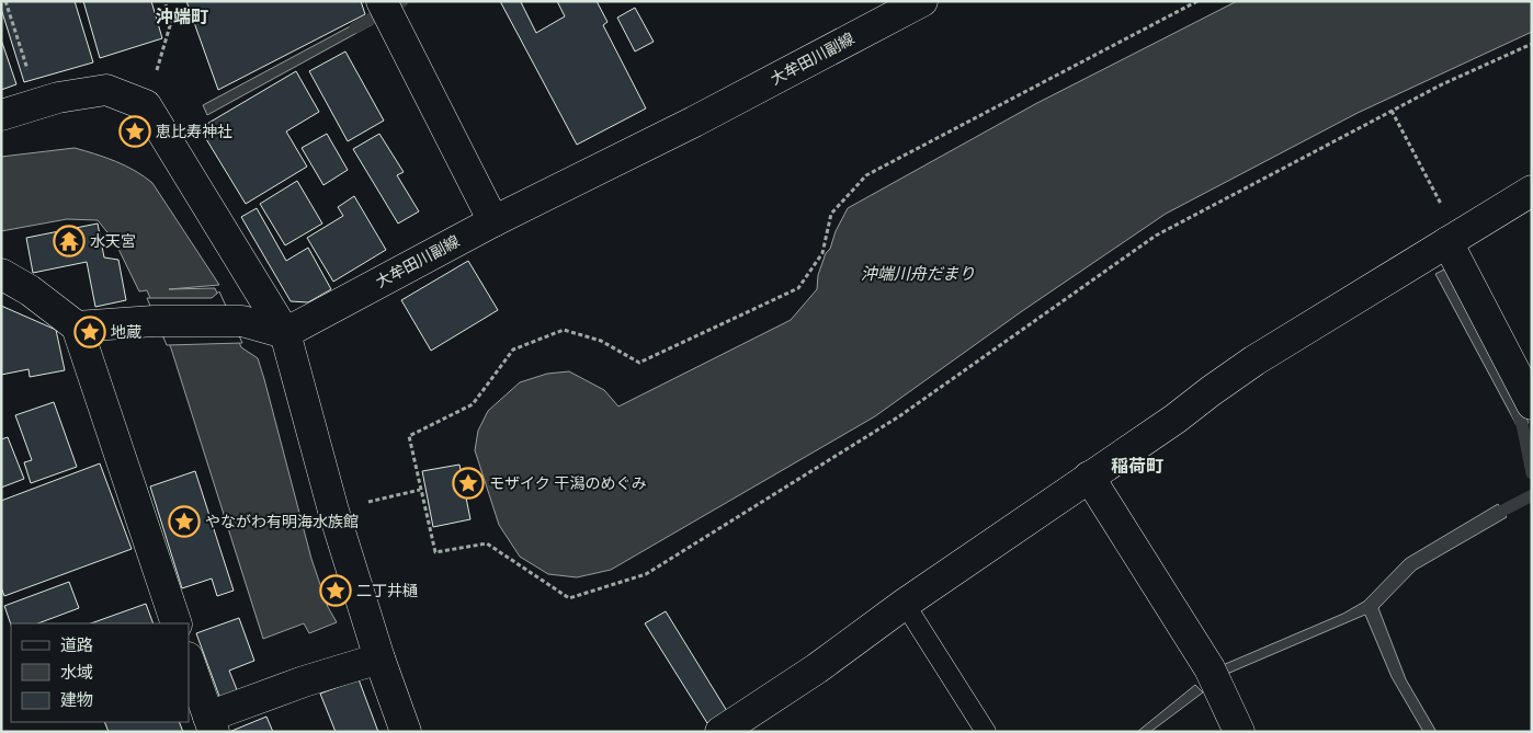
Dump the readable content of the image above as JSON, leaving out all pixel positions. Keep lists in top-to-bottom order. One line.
{"streets":{"street":["大牟田川副線"]},"districts":["沖端町","稲荷町"],"water":["沖端川舟だまり"],"places":{"place":["恵比寿神社","地蔵","モザイク 干潟のめぐみ","やながわ有明海水族館","二丁井樋"],"temple":["水天宮"]},"legend":["道路","水域","建物"]}
